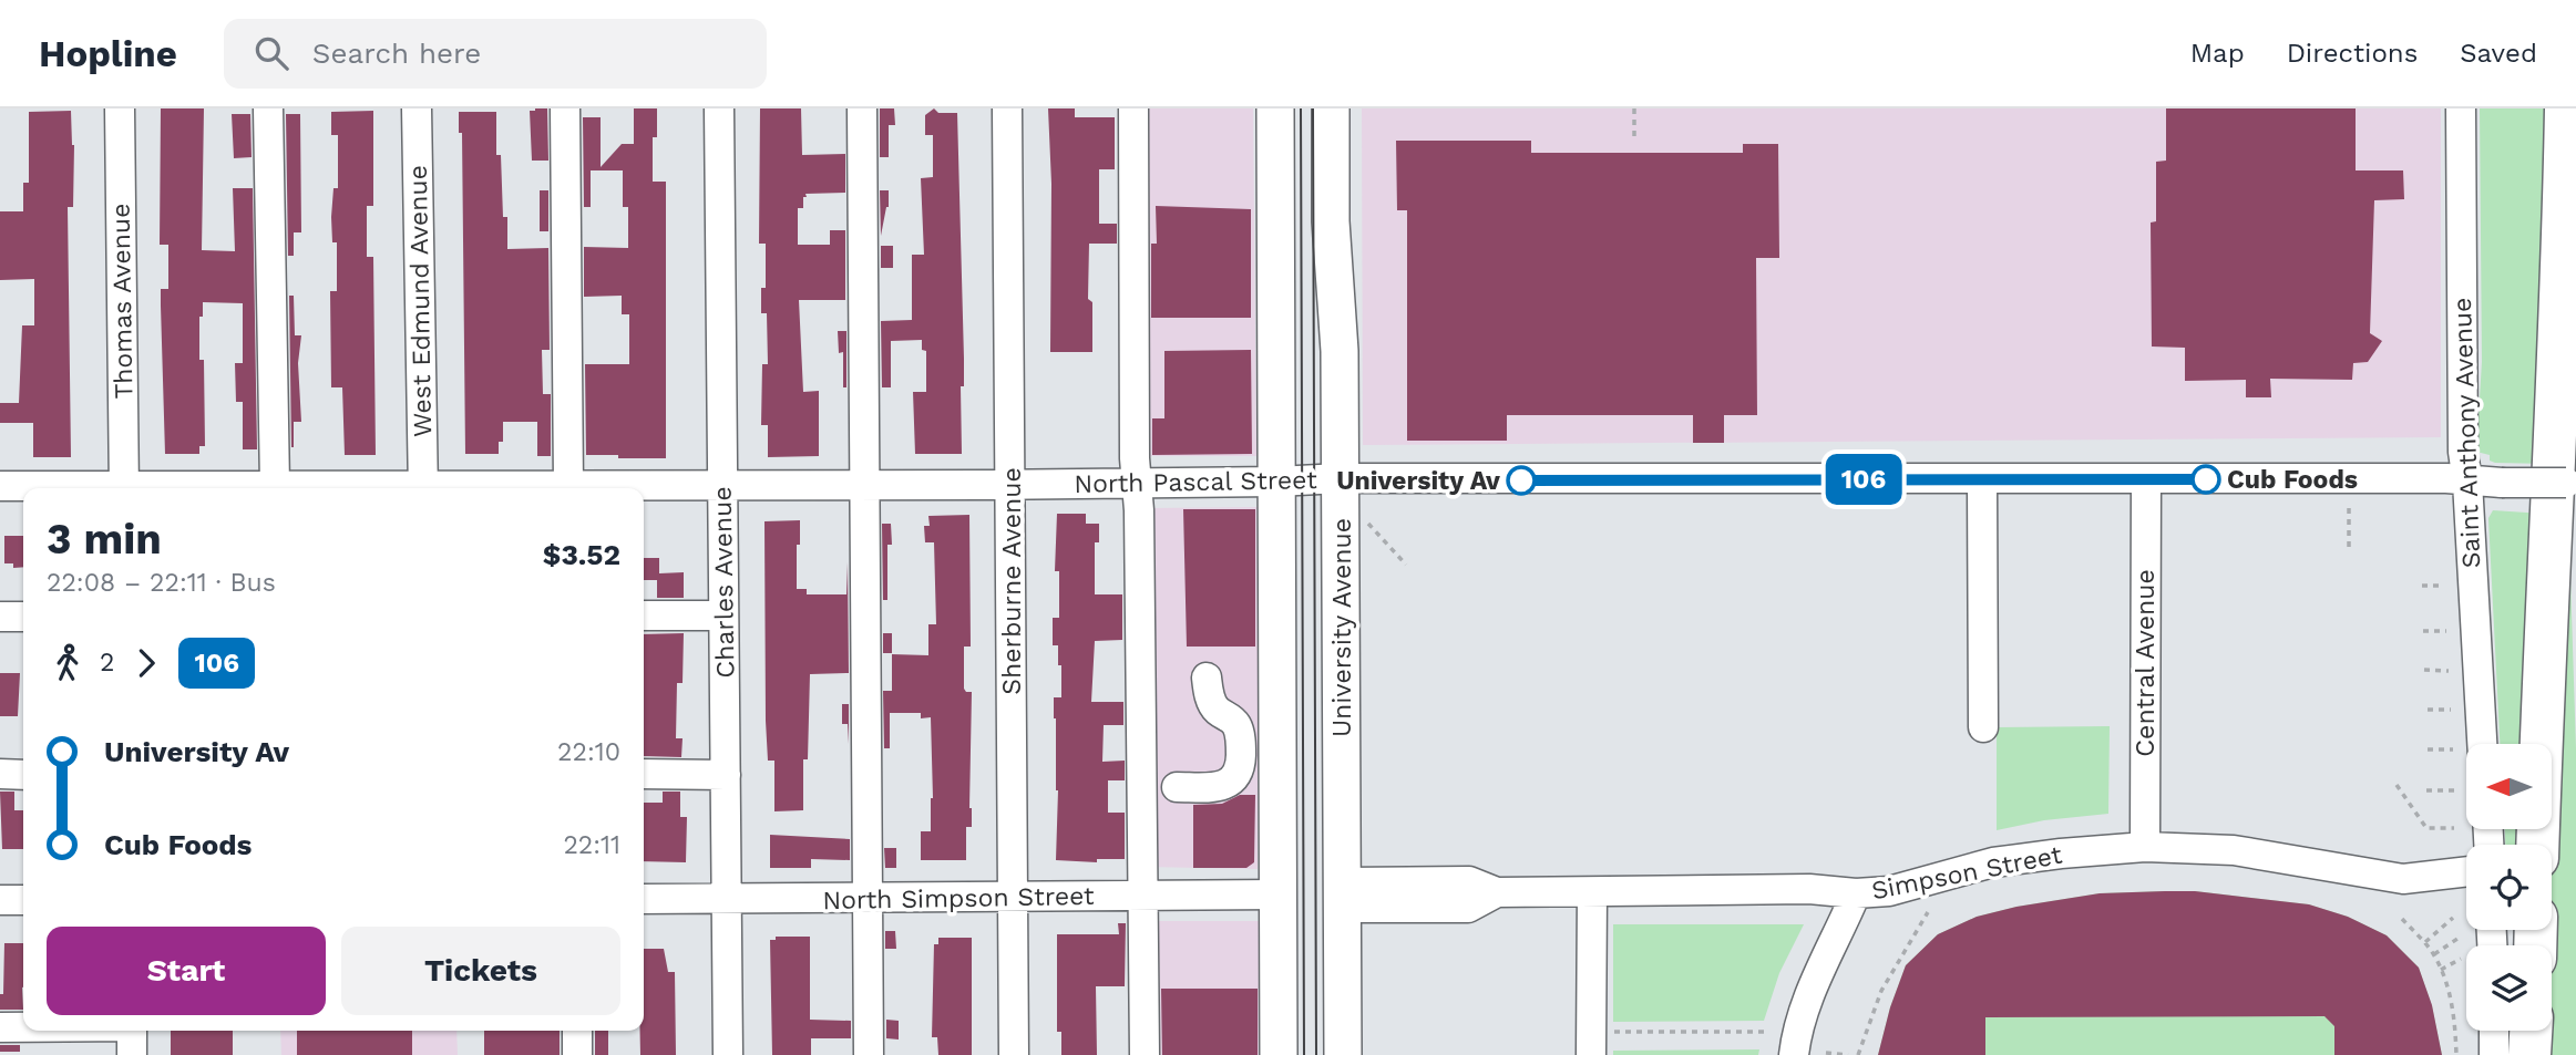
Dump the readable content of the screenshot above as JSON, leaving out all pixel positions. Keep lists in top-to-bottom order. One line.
{"streets":{"main road":["University Avenue"],"street":["Thomas Avenue","West Edmund Avenue","Saint Anthony Avenue","North Pascal Street","Sherburne Avenue","Charles Avenue","Central Avenue","Simpson Street","North Simpson Street"]},"crossings":[["Saint Anthony Avenue","North Pascal Street"],["North Pascal Street","Sherburne Avenue"],["North Pascal Street","Charles Avenue"],["North Pascal Street","University Avenue"],["North Pascal Street","Central Avenue"],["Sherburne Avenue","North Simpson Street"],["Charles Avenue","North Simpson Street"],["University Avenue","Simpson Street"],["Central Avenue","Simpson Street"]],"places":["Cub Foods","University Av"],"lines":["bus line 106"],"north":"left","page":{"header":"Hopline","search":"Search here","nav":["Map","Directions","Saved"],"on_map":"106","heading":["3 min","22:08 – 22:11 · Bus","$3.52"],"legs":["2","106"],"list":[{"name":"University Av","value":"22:10"},{"name":"Cub Foods","value":"22:11"}],"buttons":["Start","Tickets"]}}
